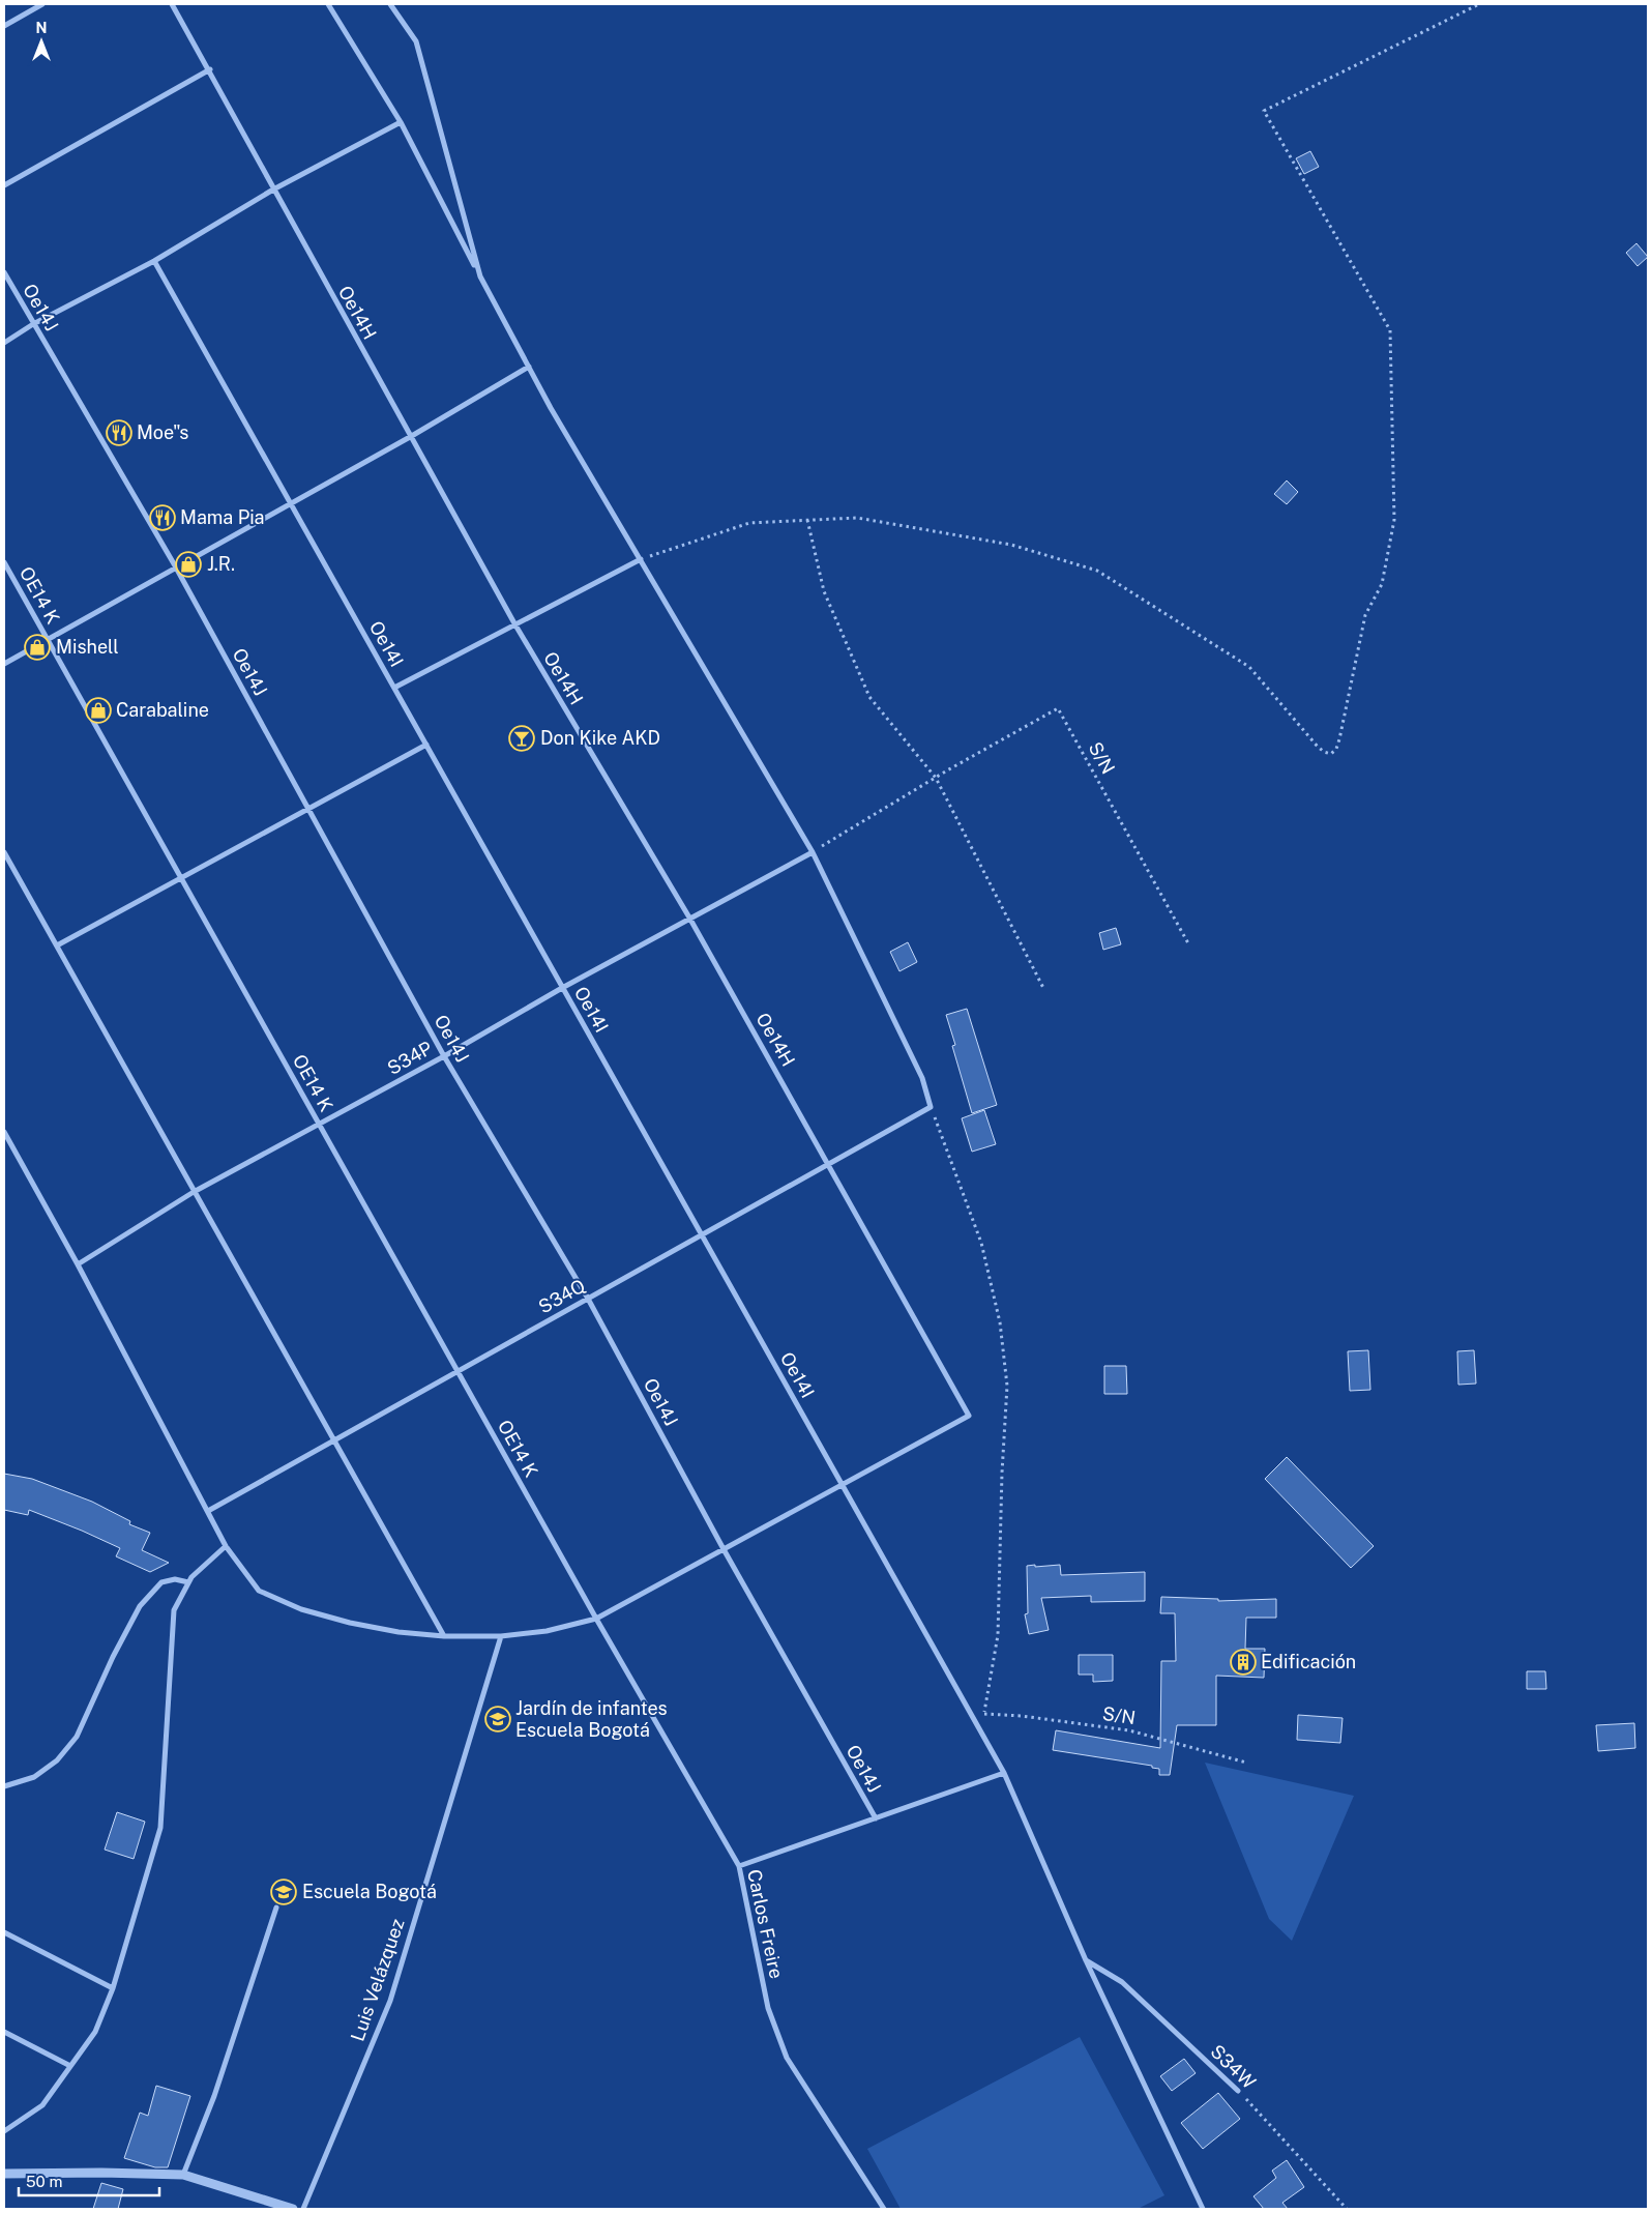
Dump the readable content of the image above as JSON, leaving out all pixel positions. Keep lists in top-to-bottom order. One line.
{"streets":{"street":["Oe14J","Oe14H","OE14 K","Oe14I","S34P","S34Q","Carlos Freire","Luis Velázquez","S34W"],"path":["S/N"]},"crossings":[["Oe14J","S34P"],["Oe14J","S34Q"],["Oe14H","Oe14I"],["Oe14H","S34P"],["Oe14H","S34Q"],["OE14 K","S34P"],["OE14 K","S34Q"],["OE14 K","Carlos Freire"],["Oe14I","S34P"],["Oe14I","S34Q"],["Oe14I","S34W"],["S/N","S34P"]],"places":{"restaurant":["Moe\"s","Mama Pia"],"shop":["J.R.","Mishell","Carabaline"],"bar":["Don Kike AKD"],"building":["Edificación"],"school or university":["Jardín de infantes Escuela Bogotá","Escuela Bogotá"]},"scale_bar":"50 m","north":"top"}
